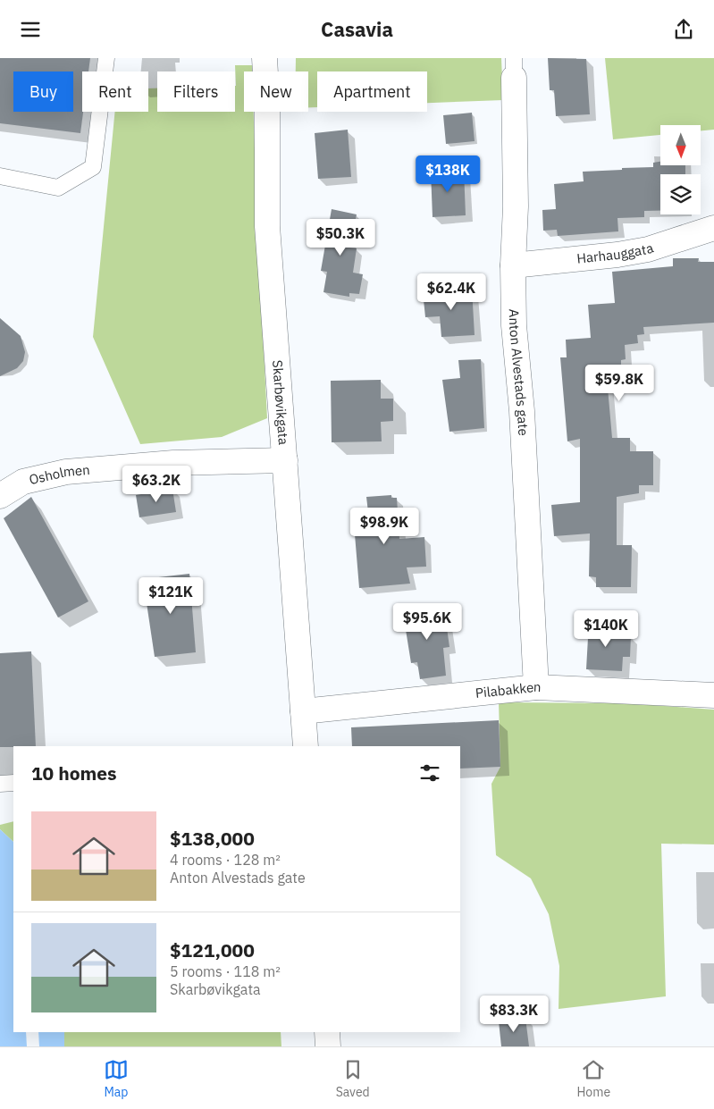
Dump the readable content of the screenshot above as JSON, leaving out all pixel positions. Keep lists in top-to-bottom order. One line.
{"streets":{"street":["Harhauggata","Anton Alvestads gate","Skarbøvikgata","Osholmen","Pilabakken"]},"crossings":[["Harhauggata","Anton Alvestads gate"],["Anton Alvestads gate","Pilabakken"],["Skarbøvikgata","Osholmen"],["Skarbøvikgata","Pilabakken"]],"north":"bottom","page":{"header":"Casavia","chip":["Buy","Rent","Filters","New","Apartment"],"price":["$138K","$50.3K","$62.4K","$59.8K","$63.2K","$98.9K","$121K","$95.6K","$140K","$83.3K"],"heading":"10 homes","list":[{"name":"$138,000","note":"4 rooms · 128 m² · Anton Alvestads gate"},{"name":"$121,000","note":"5 rooms · 118 m² · Skarbøvikgata"}],"tabs":["Map","Saved","Home"]}}
